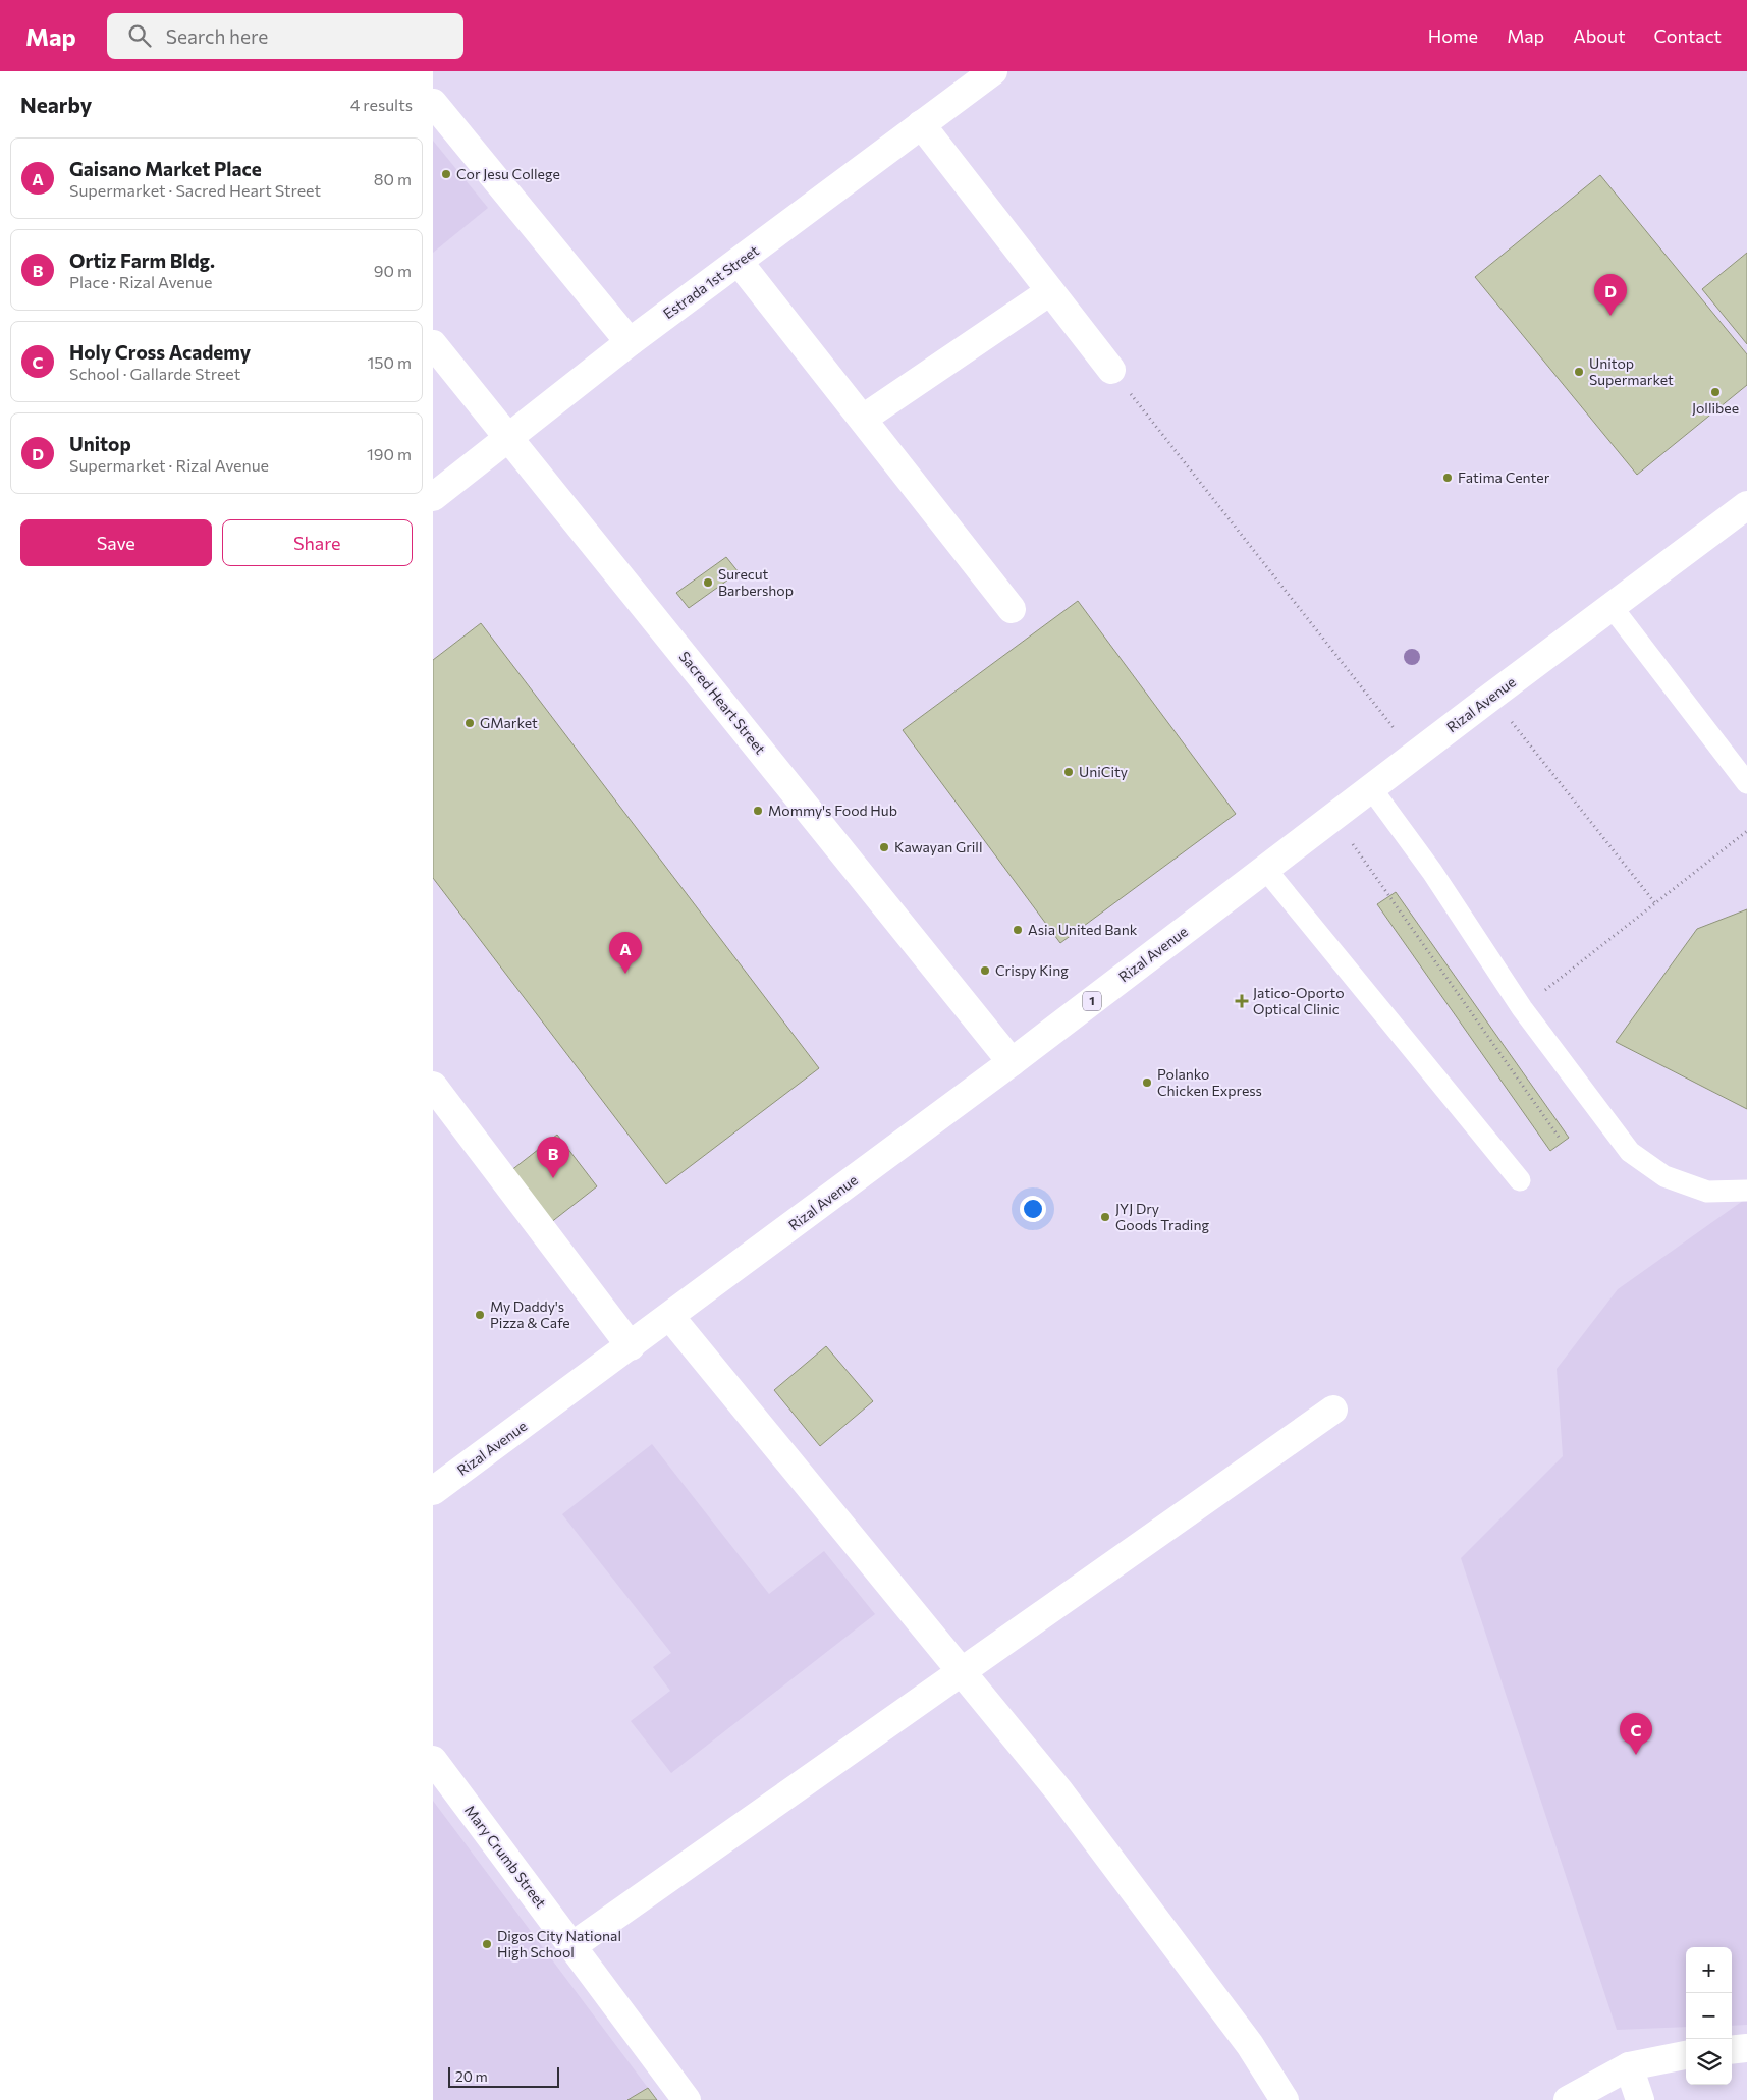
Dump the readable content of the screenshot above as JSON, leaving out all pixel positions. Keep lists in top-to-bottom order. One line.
{"streets":{"street":["Estrada 1st Street","Sacred Heart Street","Rizal Avenue","1","Mary Crumb Street"]},"crossings":[["Estrada 1st Street","Sacred Heart Street"],["Sacred Heart Street","Rizal Avenue"]],"places":{"other":["Cor Jesu College","Unitop Supermarket","Jollibee","Fatima Center","Surecut Barbershop","GMarket","UniCity","Mommy's Food Hub","Kawayan Grill","Asia United Bank","Crispy King","Polanko Chicken Express","JYJ Dry Goods Trading","My Daddy's Pizza & Cafe","Digos City National High School"],"health":["Jatico-Oporto Optical Clinic"]},"scale_bar":"20 m","page":{"header":"Map","search":"Search here","nav":["Home","Map","About","Contact"],"heading":["Nearby","4 results"],"list":[{"mark":"A","name":"Gaisano Market Place","note":"Supermarket · Sacred Heart Street","value":"80 m"},{"mark":"B","name":"Ortiz Farm Bldg.","note":"Place · Rizal Avenue","value":"90 m"},{"mark":"C","name":"Holy Cross Academy","note":"School · Gallarde Street","value":"150 m"},{"mark":"D","name":"Unitop","note":"Supermarket · Rizal Avenue","value":"190 m"}],"pins":["D","A","B","C"],"buttons":["Save","Share"],"map_buttons":["+","−"],"scale":"20 m"}}
